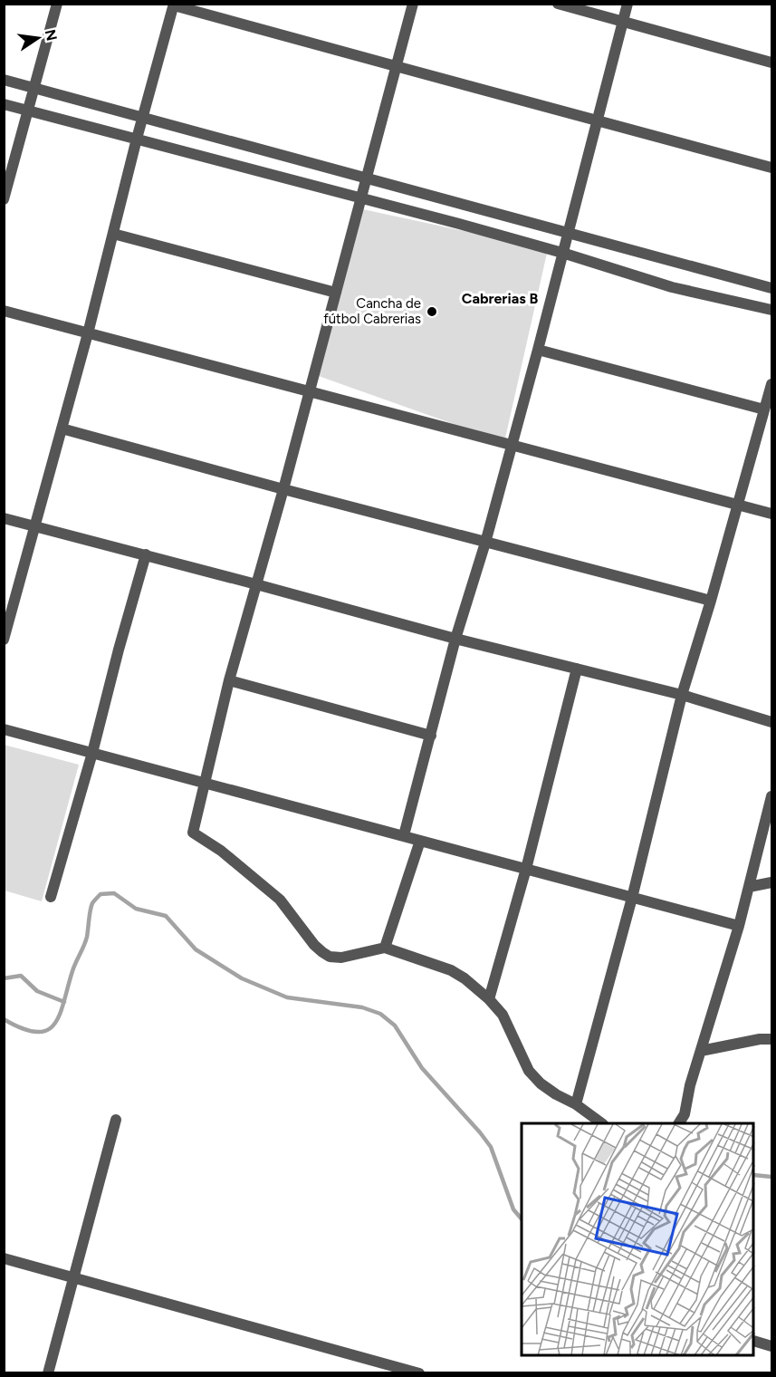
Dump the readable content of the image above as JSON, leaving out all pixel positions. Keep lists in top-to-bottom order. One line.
{"districts":["Cabrerias B"],"places":["Cancha de fútbol Cabrerias"],"north":"right"}
